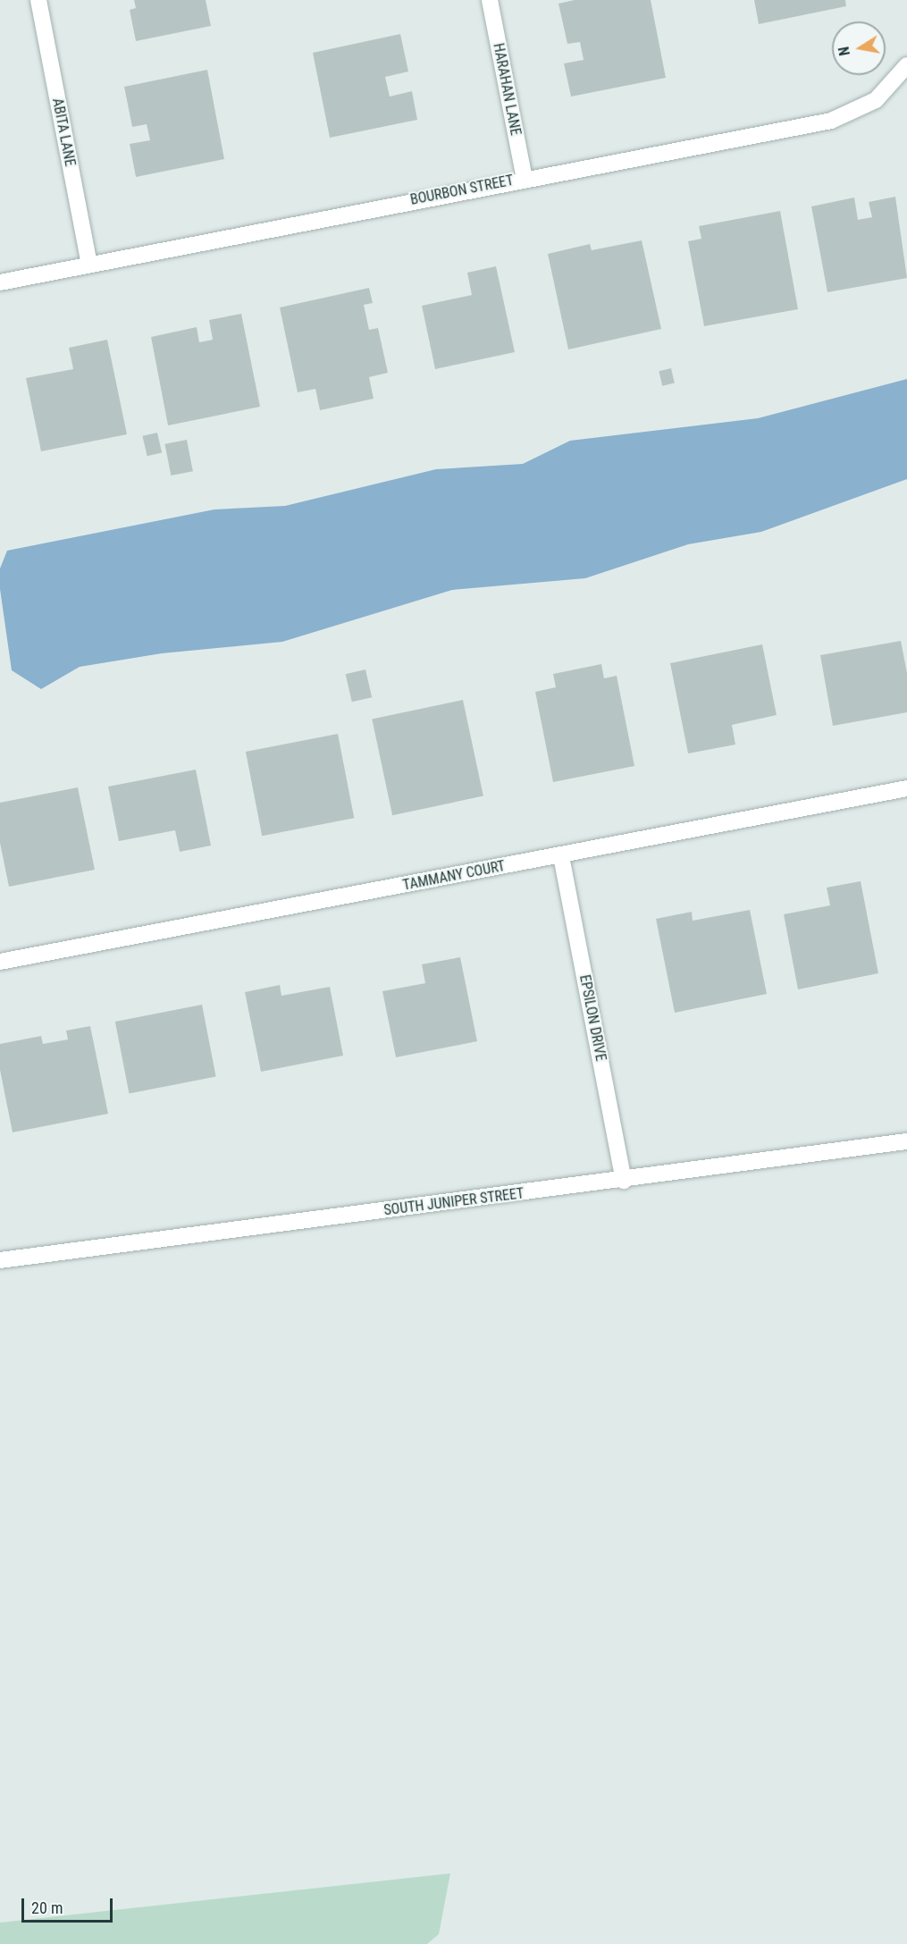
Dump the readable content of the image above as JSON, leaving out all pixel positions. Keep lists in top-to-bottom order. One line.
{"streets":{"street":["HARAHAN LANE","ABITA LANE","BOURBON STREET","TAMMANY COURT","EPSILON DRIVE","SOUTH JUNIPER STREET"]},"crossings":[["HARAHAN LANE","BOURBON STREET"],["ABITA LANE","BOURBON STREET"],["TAMMANY COURT","EPSILON DRIVE"],["EPSILON DRIVE","SOUTH JUNIPER STREET"]],"scale_bar":"20 m","north":"left"}
